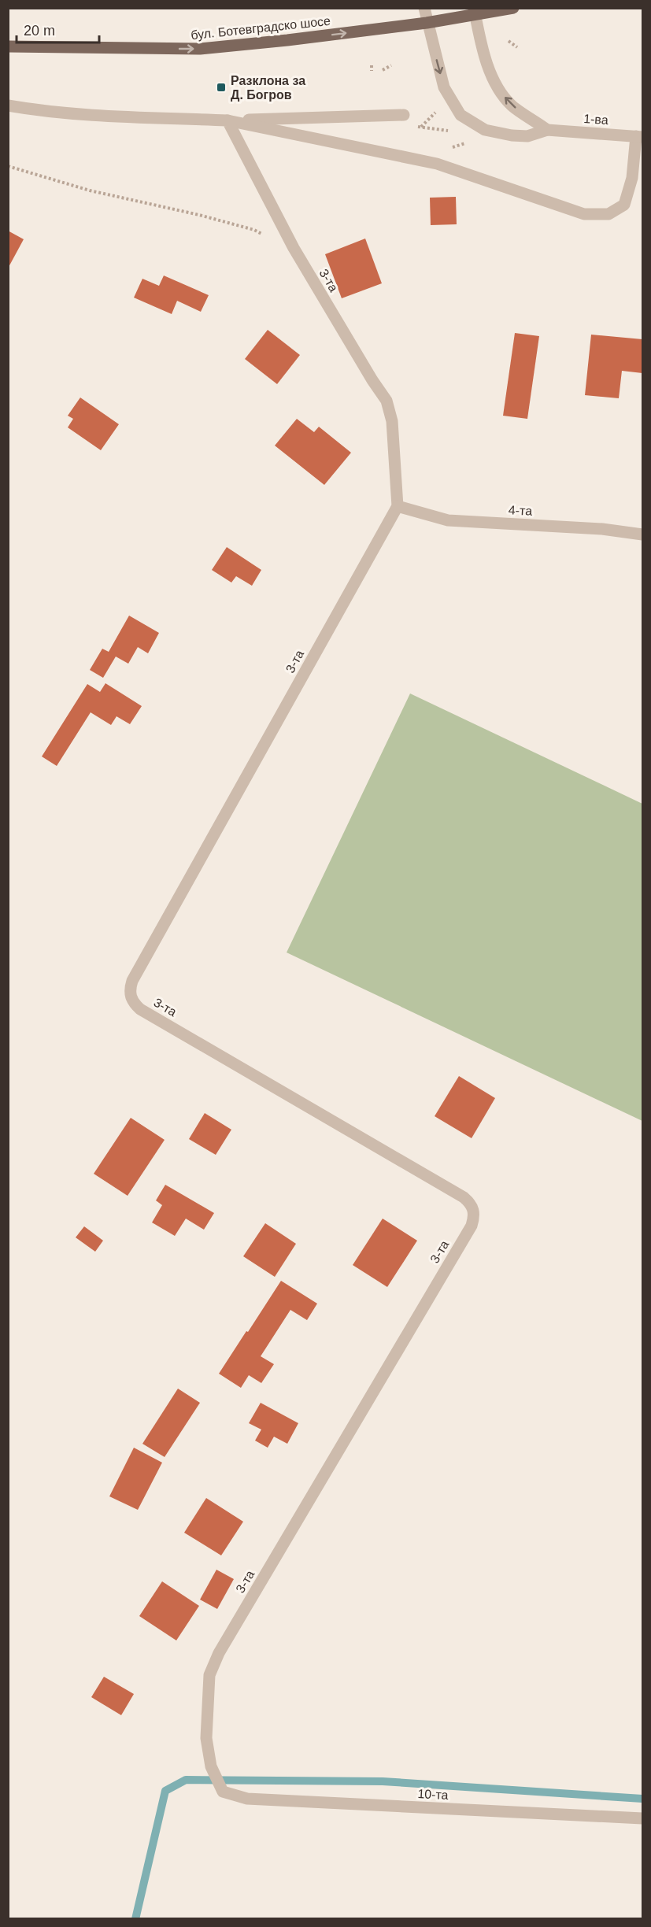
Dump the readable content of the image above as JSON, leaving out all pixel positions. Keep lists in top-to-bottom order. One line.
{"streets":{"main road":["бул. Ботевградско шосе"],"street":["1-ва","3-та","4-та","10-та"]},"crossings":[["3-та","4-та"],["3-та","10-та"]],"one_way":["бул. Ботевградско шосе"],"places":{"transit":["Разклона за Д. Богров"]},"scale_bar":"20 m"}
